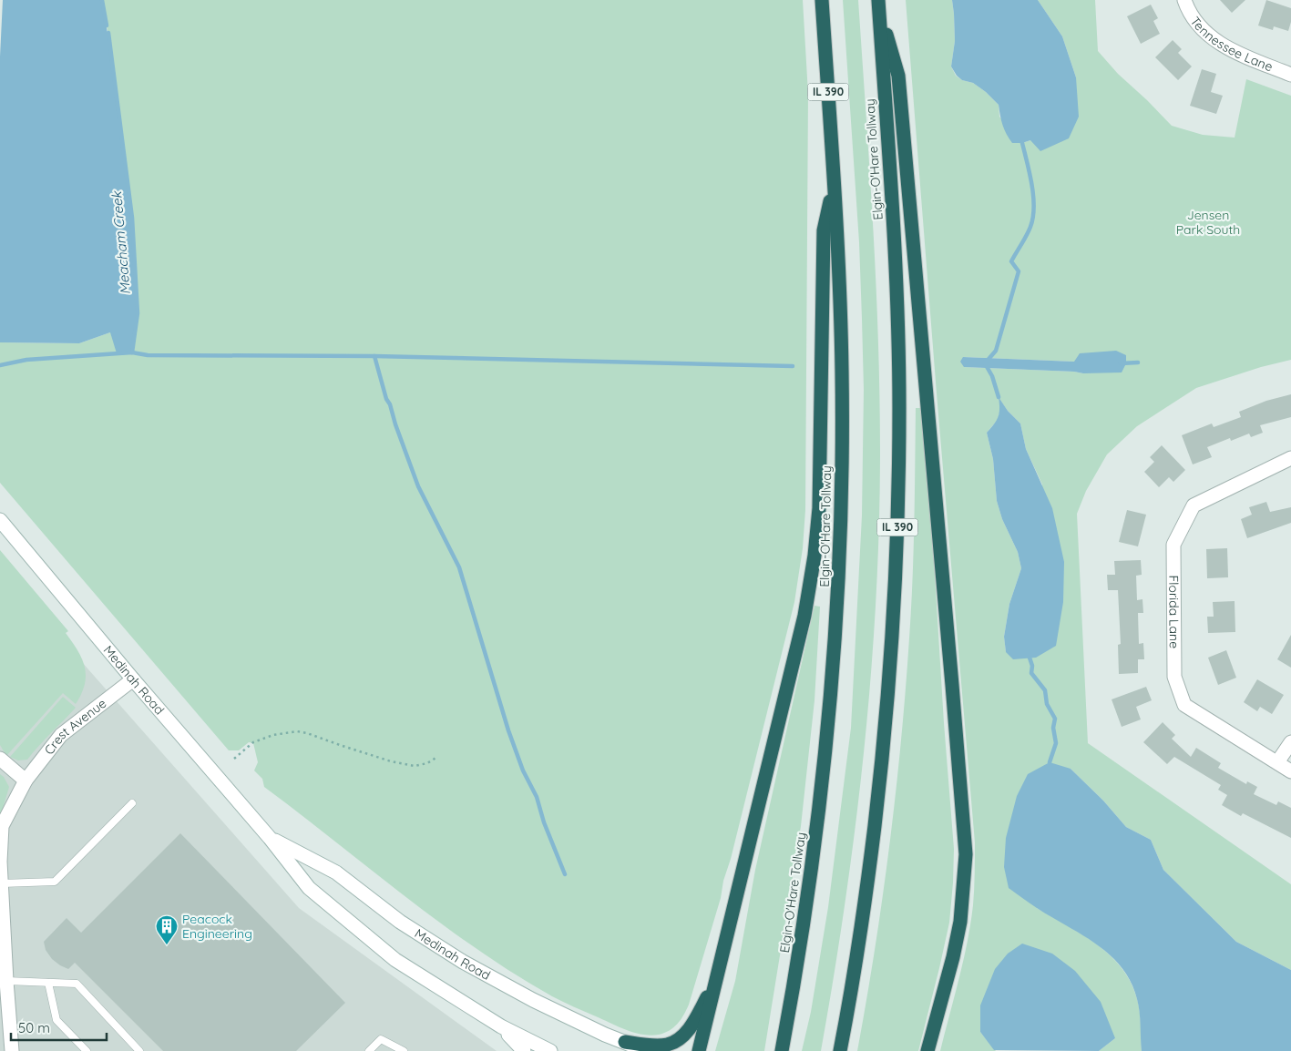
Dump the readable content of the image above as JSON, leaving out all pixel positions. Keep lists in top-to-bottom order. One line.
{"streets":{"highway":["IL 390","Elgin-O'Hare Tollway"],"main road":["Tennessee Lane","Florida Lane","Medinah Road","Crest Avenue"]},"crossings":[["Medinah Road","Crest Avenue"]],"water":["Meacham Creek"],"parks":["Jensen Park South"],"places":{"building":["Peacock Engineering"]},"scale_bar":"50 m"}
